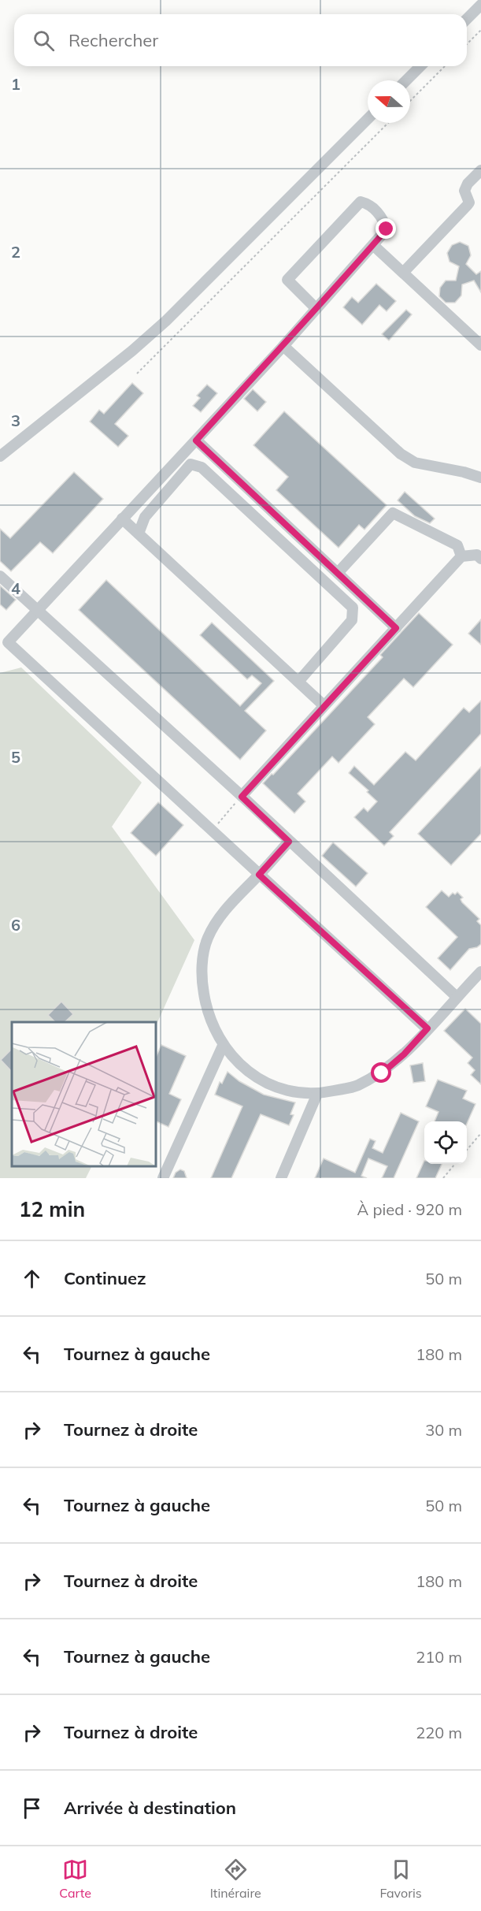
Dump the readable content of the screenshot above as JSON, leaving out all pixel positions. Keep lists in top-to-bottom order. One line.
{"north":"left","page":{"search":"Rechercher","heading":["12 min","À pied · 920 m"],"list":[["Continuez","50 m"],["Tournez à gauche","180 m"],["Tournez à droite","30 m"],["Tournez à gauche","50 m"],["Tournez à droite","180 m"],["Tournez à gauche","210 m"],["Tournez à droite","220 m"],"Arrivée à destination"],"nav":["Carte","Itinéraire","Favoris"]},"grid":{"rows":["1","2","3","4","5","6"]}}
